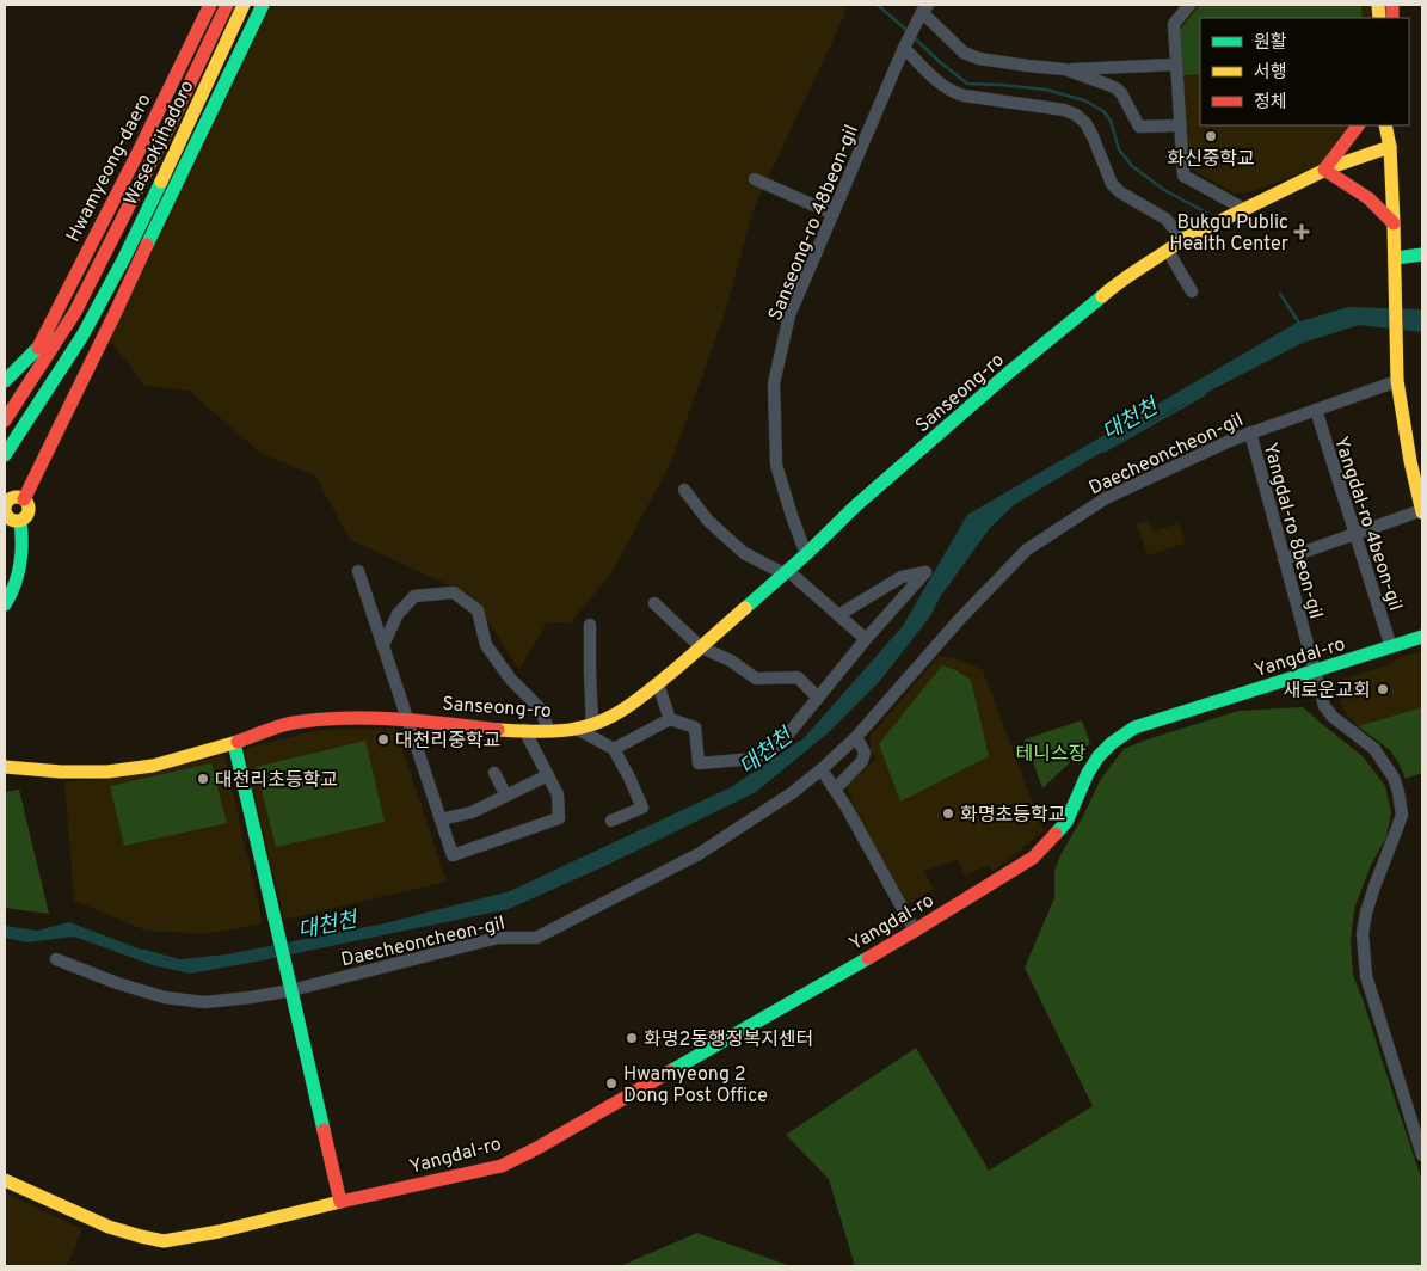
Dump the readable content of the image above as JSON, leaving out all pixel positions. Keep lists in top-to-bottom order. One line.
{"streets":{"main road":["Waseokjihadoro","Hwamyeong-daero","Sanseong-ro","Yangdal-ro"],"street":["Sanseong-ro 48beon-gil","Daecheoncheon-gil","Yangdal-ro 4beon-gil","Yangdal-ro 8beon-gil"]},"crossings":[["Waseokjihadoro","Hwamyeong-daero"],["Sanseong-ro 48beon-gil","Sanseong-ro"],["Daecheoncheon-gil","Yangdal-ro 4beon-gil"],["Daecheoncheon-gil","Yangdal-ro 8beon-gil"],["Yangdal-ro 4beon-gil","Yangdal-ro"],["Yangdal-ro 8beon-gil","Yangdal-ro"]],"water":["대천천"],"parks":["테니스장"],"places":{"other":["화신중학교","새로운교회","대천리중학교","대천리초등학교","화명초등학교","화명2동행정복지센터","Hwamyeong 2 Dong Post Office"],"health":["Bukgu Public Health Center"]},"legend":["원활","서행","정체"]}
